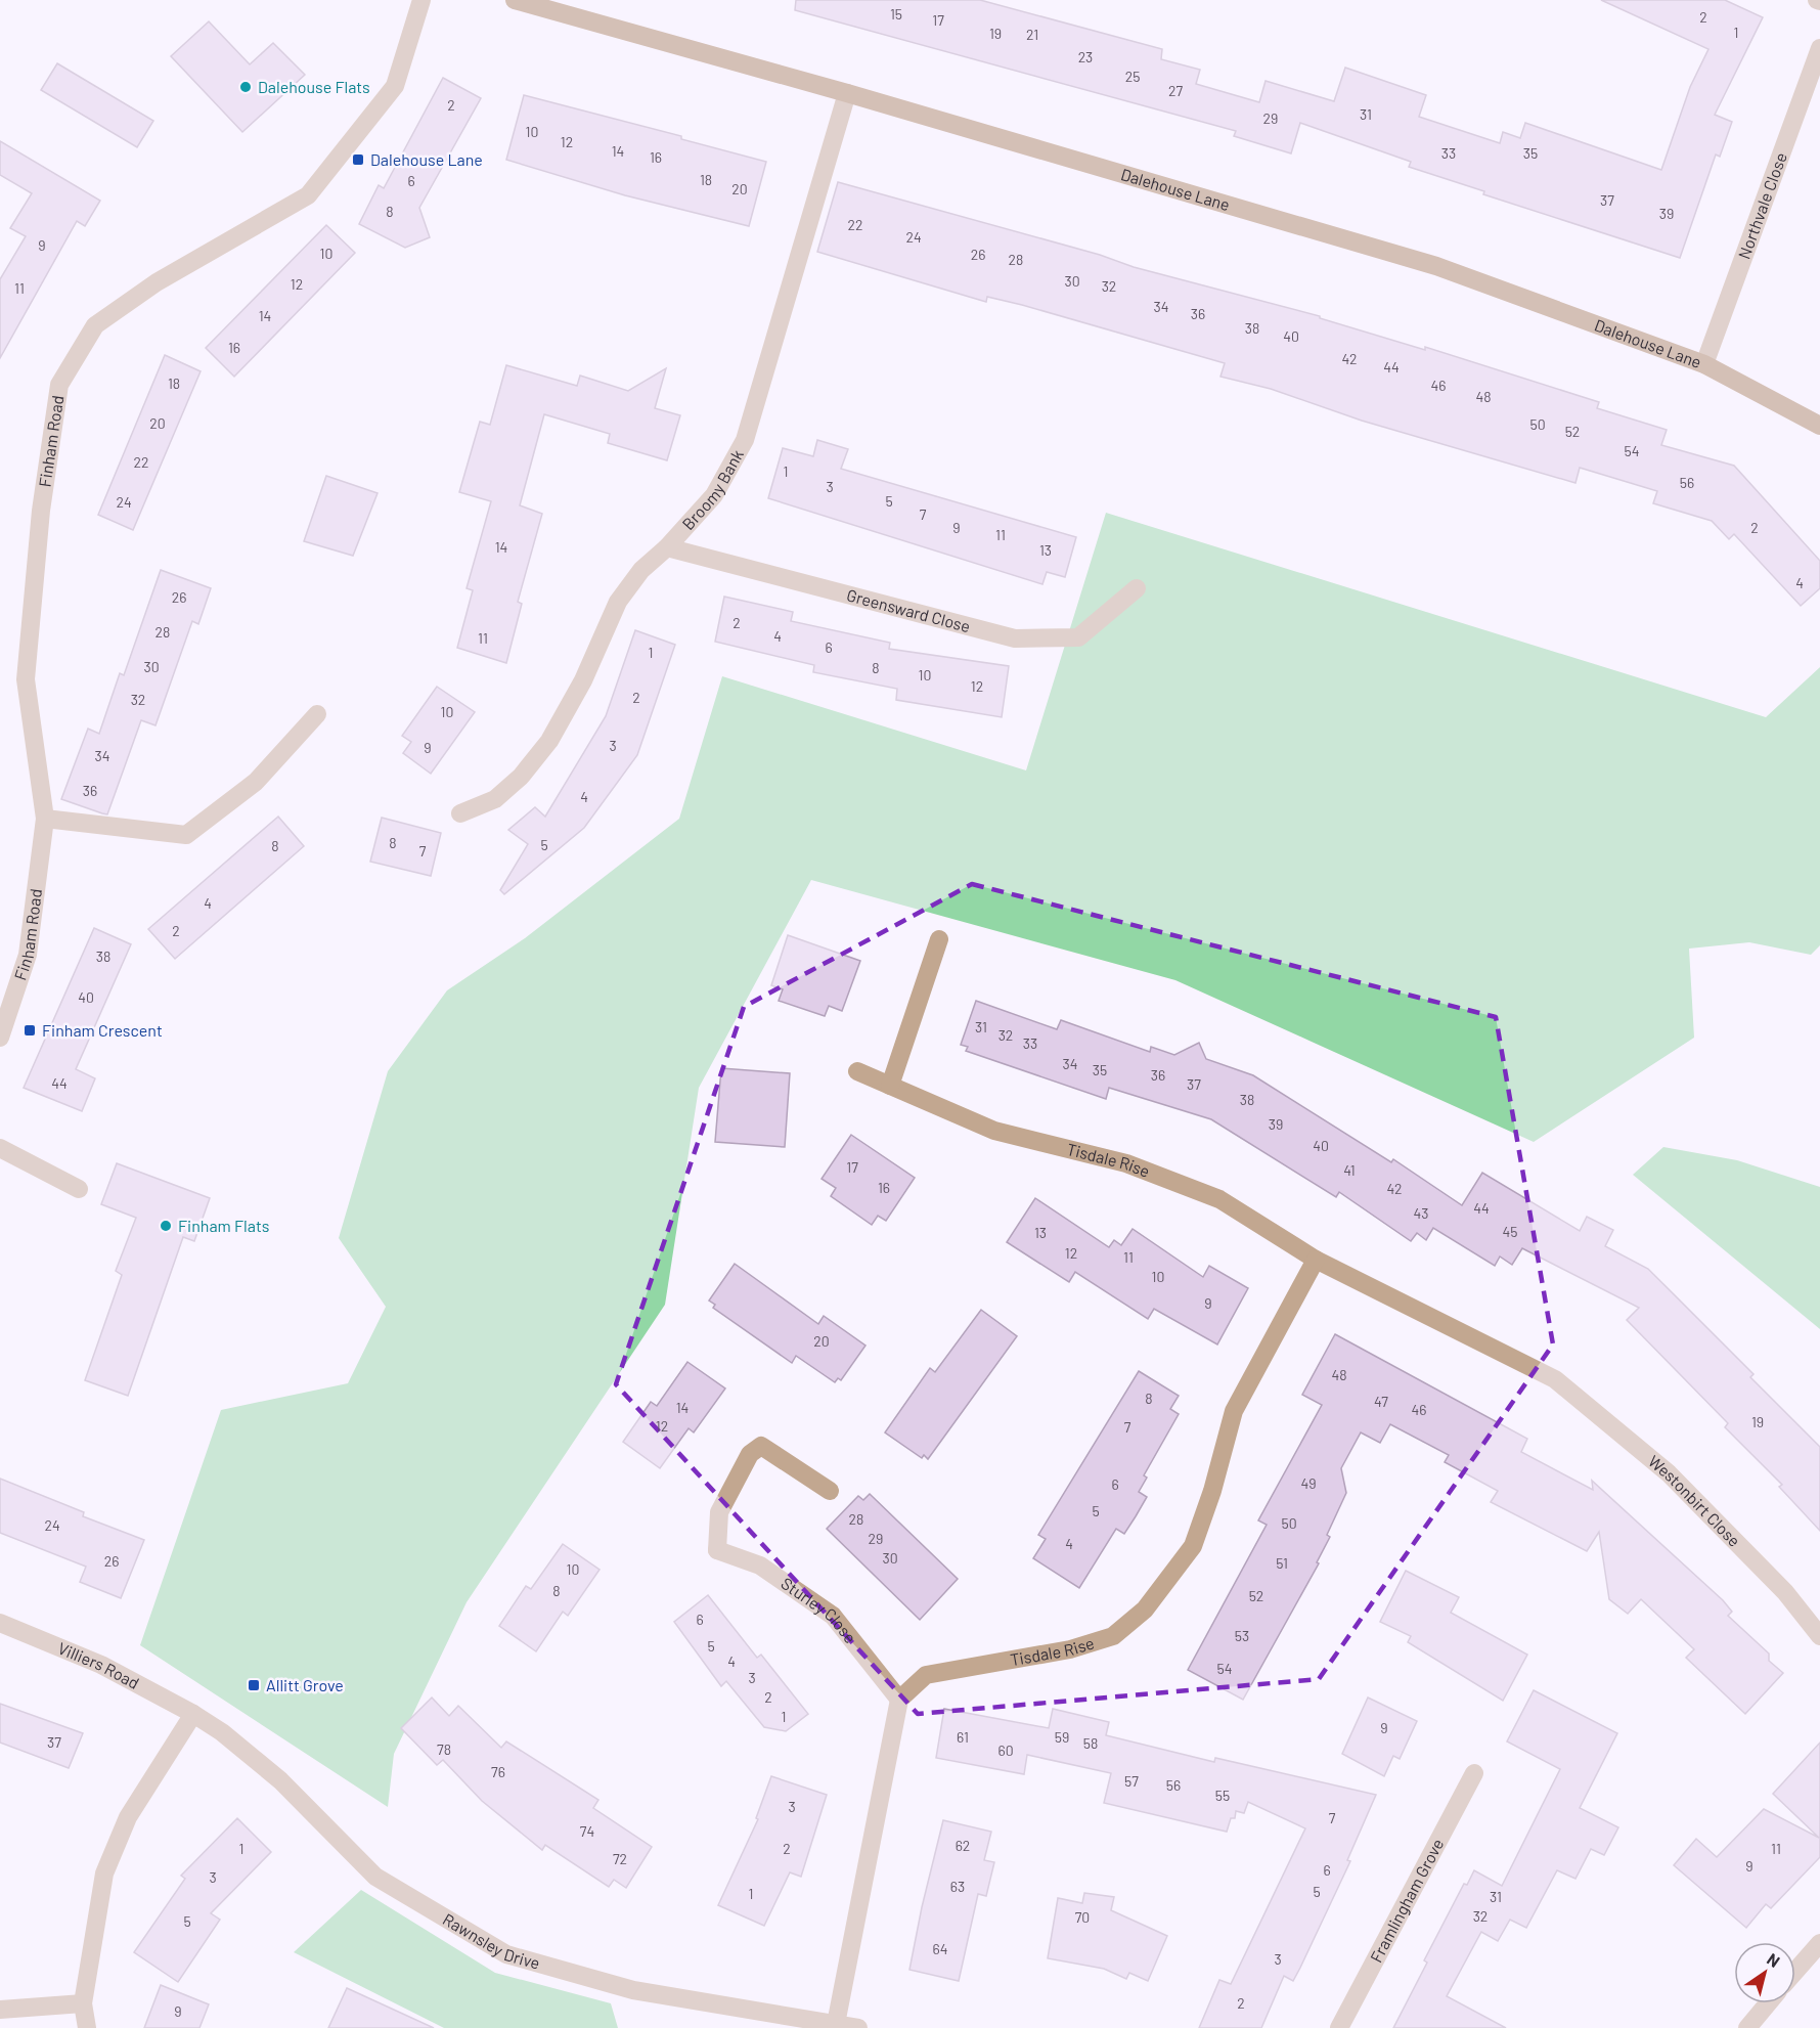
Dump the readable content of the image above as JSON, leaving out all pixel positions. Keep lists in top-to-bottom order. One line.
{"streets":{"street":["Dalehouse Lane","Northvale Close","Finham Road","Broomy Bank","Greensward Close","Tisdale Rise","Westonbirt Close","Sturley Close","Villiers Road","Framlingham Grove","Rawnsley Drive"]},"crossings":[["Dalehouse Lane","Northvale Close"],["Dalehouse Lane","Broomy Bank"],["Broomy Bank","Greensward Close"],["Tisdale Rise","Westonbirt Close"],["Tisdale Rise","Sturley Close"],["Villiers Road","Rawnsley Drive"]],"places":{"other":["Dalehouse Flats","Finham Flats"],"transit":["Dalehouse Lane","Finham Crescent","Allitt Grove"]},"house_numbers":["15","2","17","1","19","21","23","25","27","2","31","29","10","12","14","33","35","16","18","6","20","37","8","39","22","24","9","10","26","28","30","12","32","11","34","36","14","38","40","16","42","44","18","46","48","20","50","52","54","22","1","56","3","5","24","7","9","2","11","14","13","4","26","2","28","4","11","6","1","30","8","10","12","2","32","10","3","9","34","36","4","8","5","8","7","4","2","38","40","31","32","33","34","35","36","44","37","38","39","40","17","41","16","42","44","43","45","13","12","11","10","9","20","48","8","47","14","46","19","12","7","49","6","5","28","50","24","29","4","30","26","51","10","8","52","6","53","5","4","54","3","2","1","9","61","59","37","58","78","60","76","57","56","55","3","7","74","62","1","2","11","72","9","6","3","63","5","1","31","32","70","5","64","3","2","9"],"north":"top right"}
